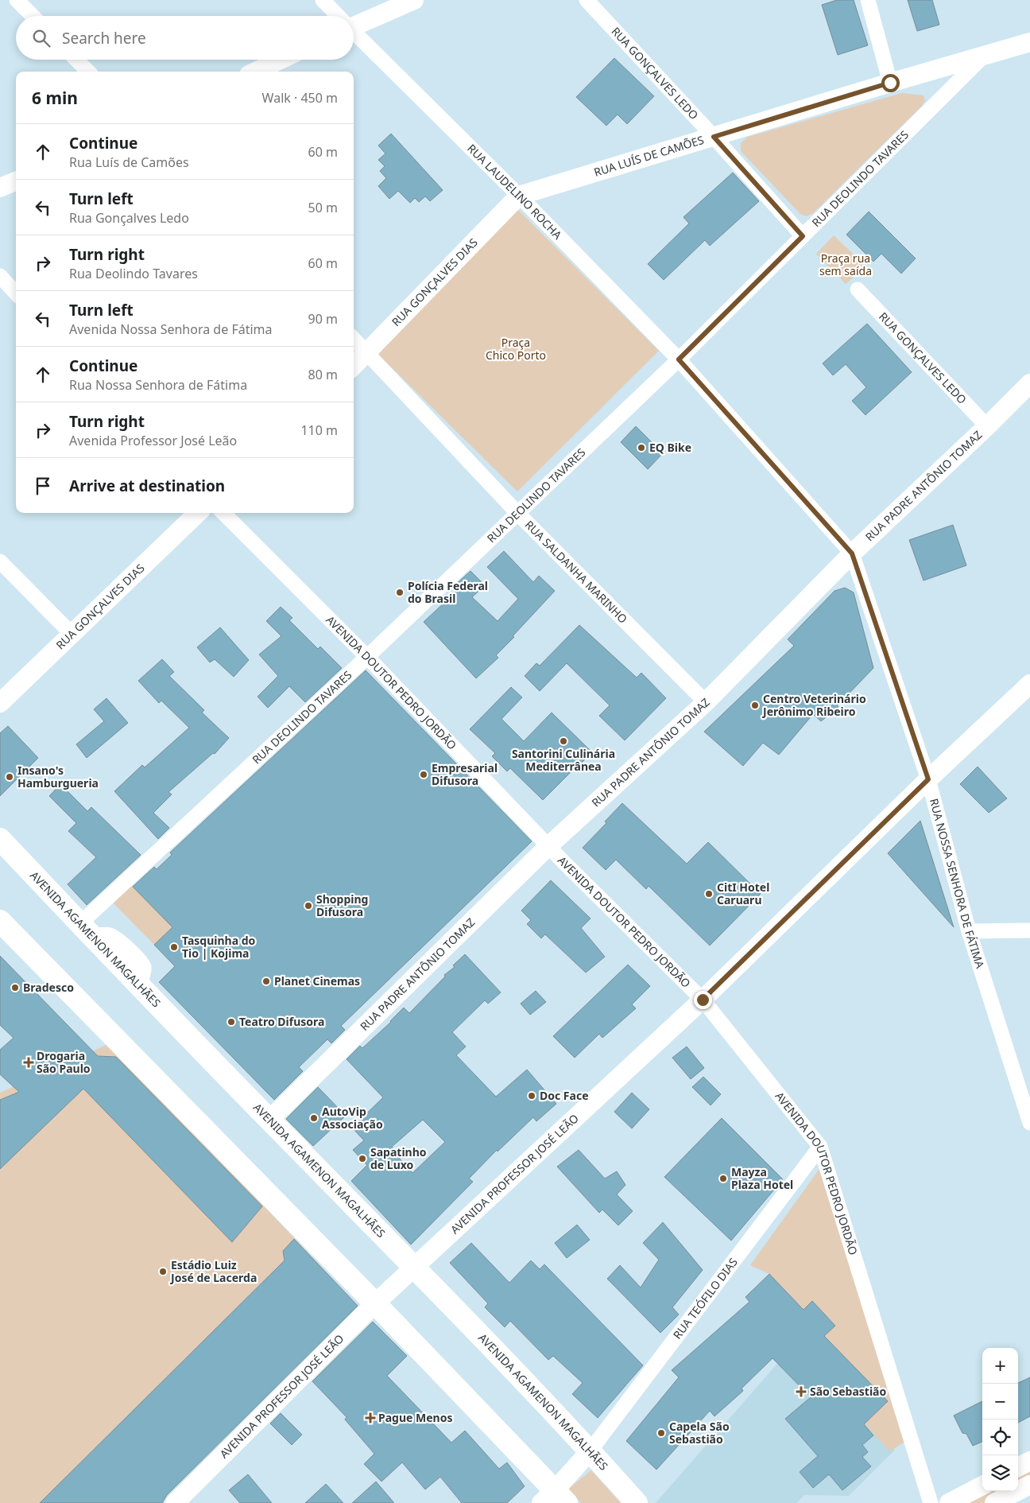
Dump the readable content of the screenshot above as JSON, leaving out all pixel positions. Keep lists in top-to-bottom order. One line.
{"streets":{"main road":["AVENIDA AGAMENON MAGALHÃES"],"street":["RUA GONÇALVES LEDO","RUA LUÍS DE CAMÕES","RUA DEOLINDO TAVARES","RUA LAUDELINO ROCHA","RUA GONÇALVES DIAS","RUA PADRE ANTÔNIO TOMAZ","RUA SALDANHA MARINHO","AVENIDA DOUTOR PEDRO JORDÃO","RUA NOSSA SENHORA DE FÁTIMA","AVENIDA PROFESSOR JOSÉ LEÃO","RUA TEÓFILO DIAS"]},"crossings":[["RUA GONÇALVES LEDO","RUA LUÍS DE CAMÕES"],["RUA GONÇALVES LEDO","RUA DEOLINDO TAVARES"],["RUA GONÇALVES LEDO","RUA PADRE ANTÔNIO TOMAZ"],["RUA LUÍS DE CAMÕES","RUA DEOLINDO TAVARES"],["RUA LUÍS DE CAMÕES","RUA LAUDELINO ROCHA"],["RUA LUÍS DE CAMÕES","RUA GONÇALVES DIAS"],["RUA DEOLINDO TAVARES","RUA LAUDELINO ROCHA"],["RUA DEOLINDO TAVARES","RUA SALDANHA MARINHO"],["RUA DEOLINDO TAVARES","AVENIDA DOUTOR PEDRO JORDÃO"],["RUA DEOLINDO TAVARES","AVENIDA AGAMENON MAGALHÃES"],["RUA LAUDELINO ROCHA","RUA GONÇALVES DIAS"],["RUA LAUDELINO ROCHA","RUA PADRE ANTÔNIO TOMAZ"],["RUA LAUDELINO ROCHA","RUA NOSSA SENHORA DE FÁTIMA"],["RUA GONÇALVES DIAS","RUA SALDANHA MARINHO"],["RUA PADRE ANTÔNIO TOMAZ","RUA SALDANHA MARINHO"],["RUA PADRE ANTÔNIO TOMAZ","AVENIDA DOUTOR PEDRO JORDÃO"],["RUA PADRE ANTÔNIO TOMAZ","RUA NOSSA SENHORA DE FÁTIMA"],["RUA PADRE ANTÔNIO TOMAZ","AVENIDA AGAMENON MAGALHÃES"],["AVENIDA DOUTOR PEDRO JORDÃO","AVENIDA PROFESSOR JOSÉ LEÃO"],["AVENIDA DOUTOR PEDRO JORDÃO","RUA TEÓFILO DIAS"],["RUA NOSSA SENHORA DE FÁTIMA","AVENIDA PROFESSOR JOSÉ LEÃO"],["AVENIDA AGAMENON MAGALHÃES","AVENIDA PROFESSOR JOSÉ LEÃO"],["AVENIDA AGAMENON MAGALHÃES","RUA TEÓFILO DIAS"]],"parks":["Praça rua sem saída","Praça Chico Porto"],"places":{"other":["EQ Bike","Polícia Federal do Brasil","Centro Veterinário Jerônimo Ribeiro","Santorini Culinária Mediterrânea","Empresarial Difusora","Insano's Hamburgueria","CitI Hotel Caruaru","Shopping Difusora","Tasquinha do Tio | Kojima","Planet Cinemas","Bradesco","Teatro Difusora","Doc Face","AutoVip Associação","Sapatinho de Luxo","Mayza Plaza Hotel","Estádio Luiz José de Lacerda","Capela São Sebastião"],"health":["Drogaria São Paulo","São Sebastião","Pague Menos"]},"page":{"search":"Search here","heading":["6 min","Walk · 450 m"],"list":[["Continue","Rua Luís de Camões","60 m"],["Turn left","Rua Gonçalves Ledo","50 m"],["Turn right","Rua Deolindo Tavares","60 m"],["Turn left","Avenida Nossa Senhora de Fátima","90 m"],["Continue","Rua Nossa Senhora de Fátima","80 m"],["Turn right","Avenida Professor José Leão","110 m"],"Arrive at destination"],"map_buttons":["+","−"]}}
